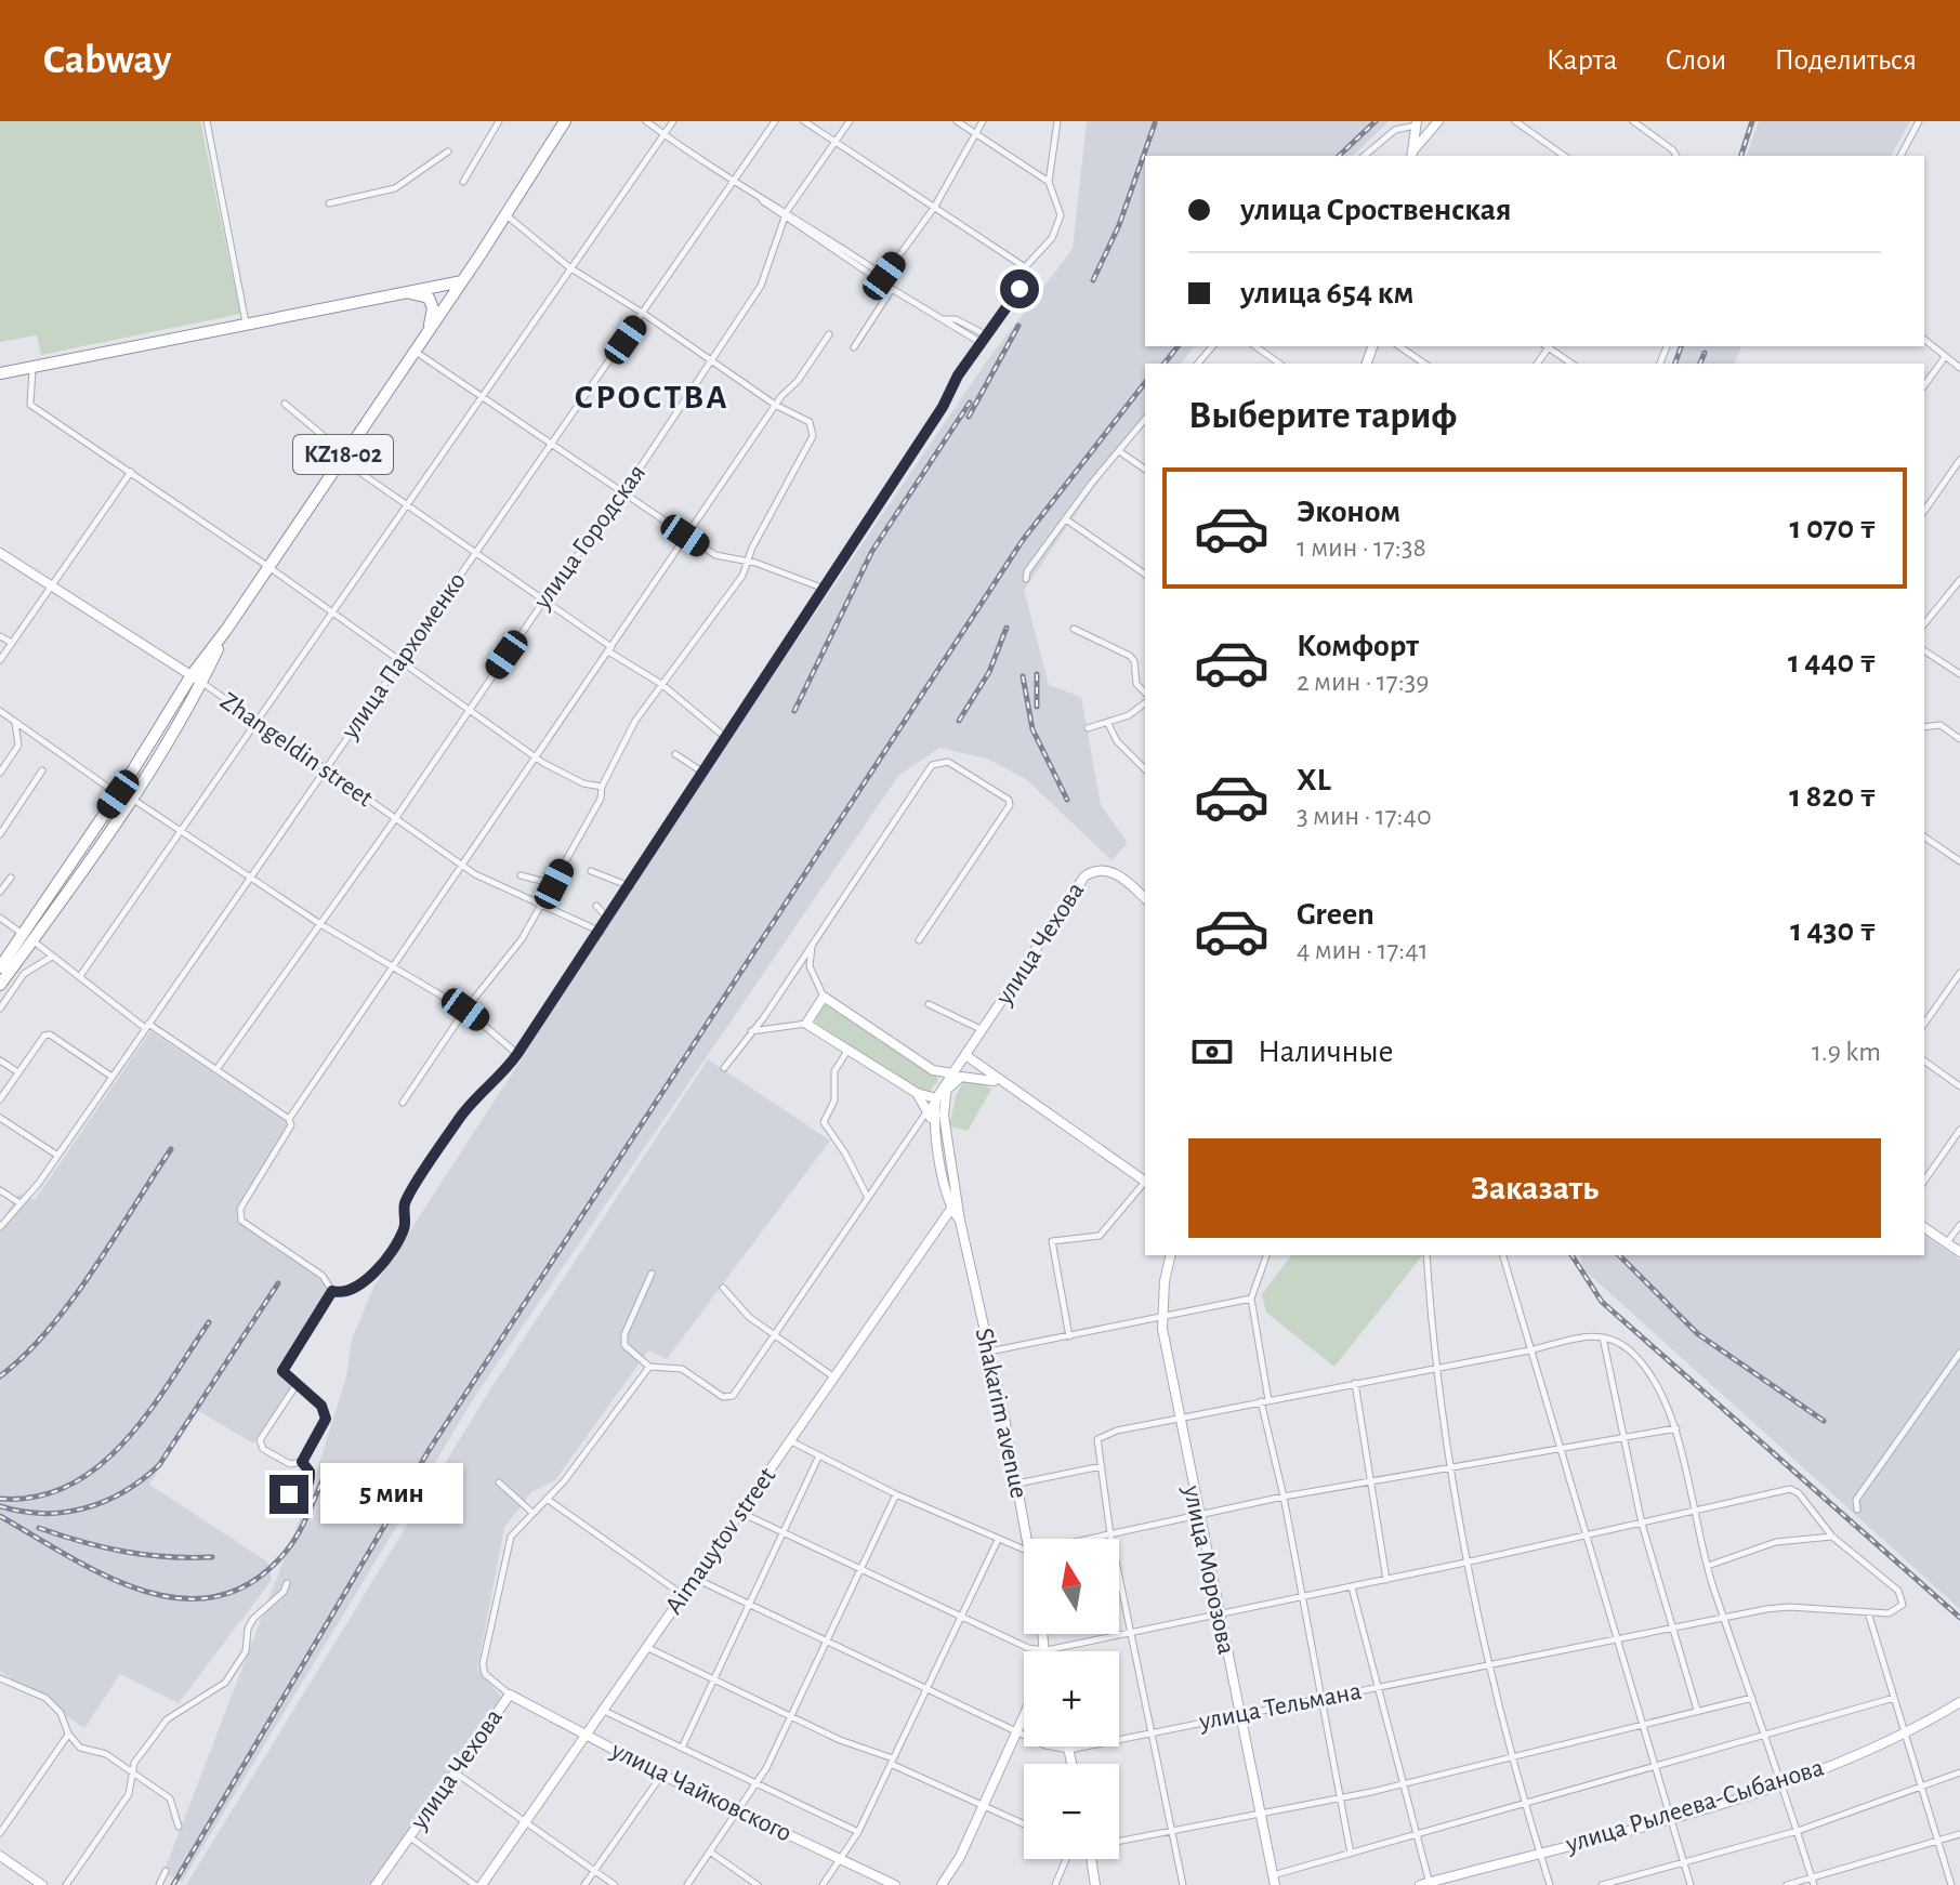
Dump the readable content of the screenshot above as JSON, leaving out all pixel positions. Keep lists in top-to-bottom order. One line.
{"streets":{"highway":["KZ18-02"],"street":["улица Городская","улица Пархоменко","Zhangeldin street","улица Чехова","Shakarim avenue","Aimauytov street","улица Морозова","улица Тельмана","улица Чайковского","улица Рылеева-Сыбанова"]},"crossings":[["KZ18-02","Zhangeldin street"],["улица Городская","Zhangeldin street"],["улица Пархоменко","Zhangeldin street"],["улица Чехова","Shakarim avenue"],["улица Чехова","улица Чайковского"],["Shakarim avenue","Aimauytov street"],["Aimauytov street","улица Тельмана"],["Aimauytov street","улица Чайковского"],["улица Морозова","улица Тельмана"]],"districts":["СРОСТВА"],"north":"top","page":{"header":"Cabway","nav":["Карта","Слои","Поделиться"],"banner":["улица Сроственская","улица 654 км"],"heading":"Выберите тариф","list":[{"name":"Эконом","note":"1 мин · 17:38","value":"1 070 ₸"},{"name":"Комфорт","note":"2 мин · 17:39","value":"1 440 ₸"},{"name":"XL","note":"3 мин · 17:40","value":"1 820 ₸"},{"name":"Green","note":"4 мин · 17:41","value":"1 430 ₸"}],"pay":["Наличные","1.9 km"],"buttons":"Заказать","bubble":"5 мин","map_buttons":["+","−"]}}
